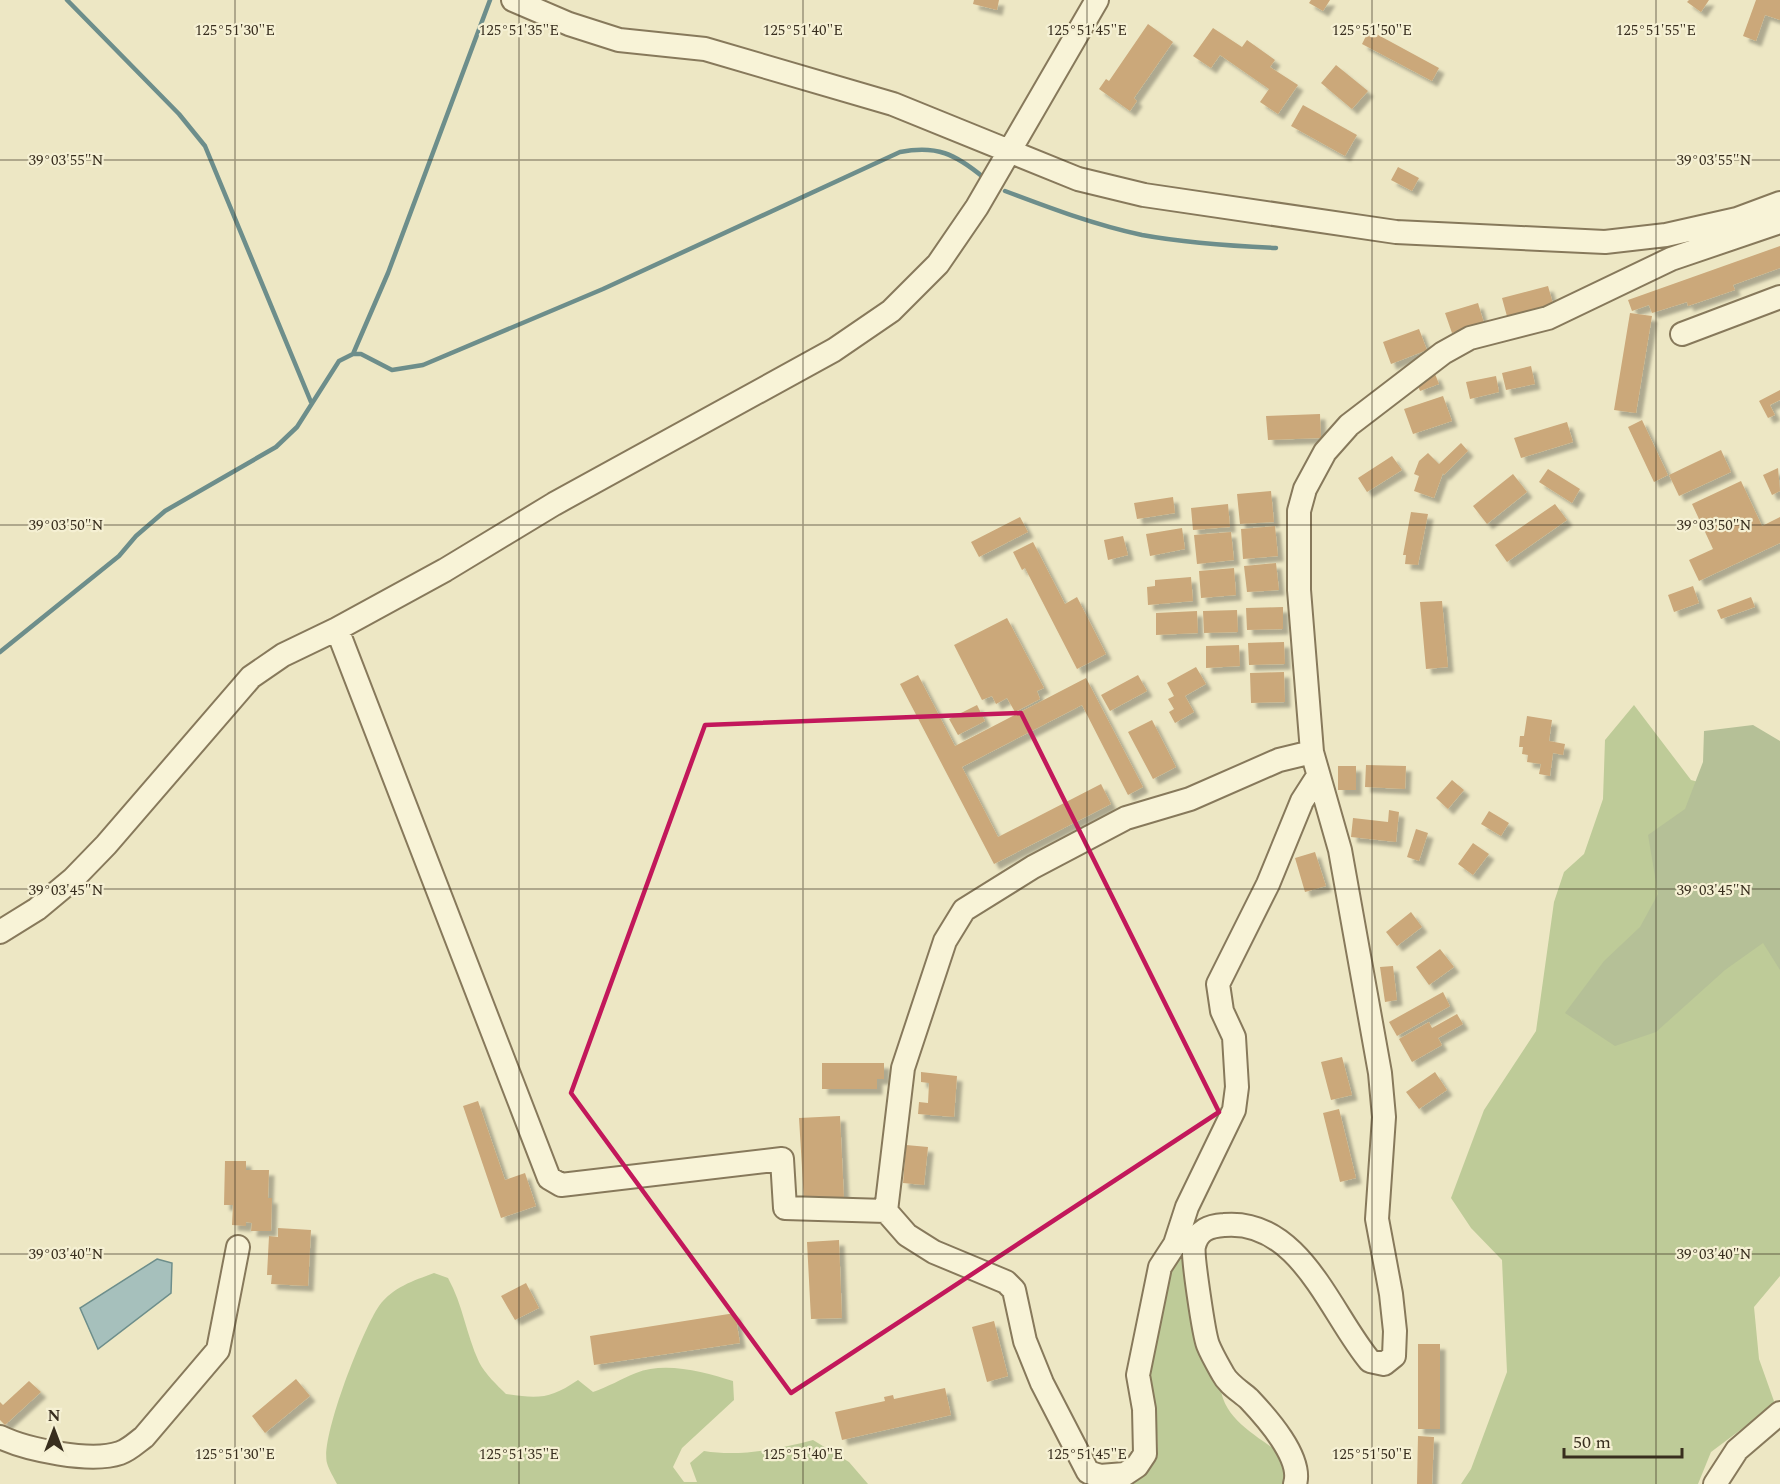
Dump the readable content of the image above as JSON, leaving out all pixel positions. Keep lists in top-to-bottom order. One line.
{"scale_bar":"50 m","north":"top","coordinates":["125°51'30\"E","125°51'35\"E","125°51'40\"E","125°51'45\"E","125°51'50\"E","125°51'55\"E","39°03'55\"N","39°03'50\"N","39°03'45\"N","39°03'40\"N"]}
